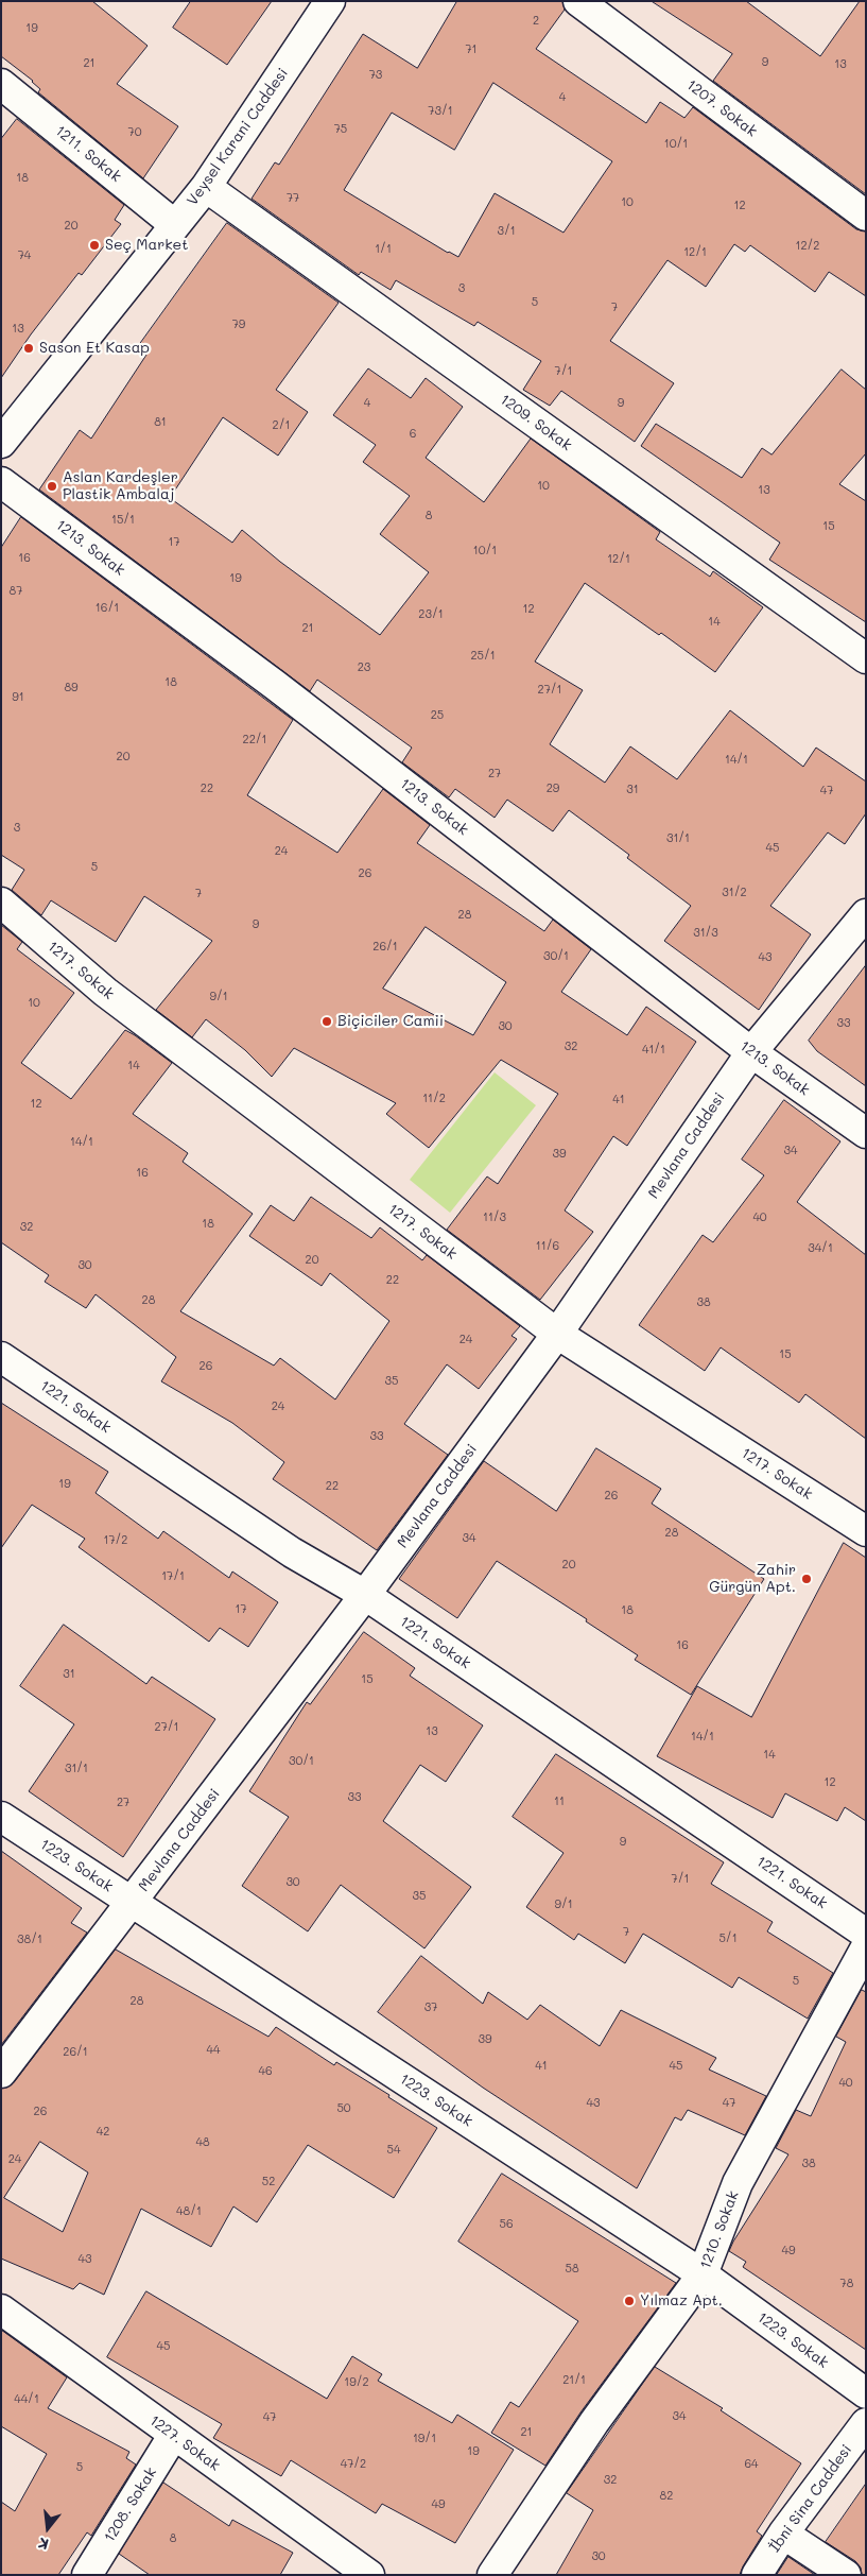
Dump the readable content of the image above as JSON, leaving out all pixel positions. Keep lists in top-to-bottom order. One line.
{"streets":{"street":["1207. Sokak","Veysel Karani Caddesi","1211. Sokak","1209. Sokak","1213. Sokak","1217. Sokak","Mevlana Caddesi","1221. Sokak","1223. Sokak","1210. Sokak","1227. Sokak","İbni Sina Caddesi","1208. Sokak"]},"crossings":[["Veysel Karani Caddesi","1211. Sokak"],["Veysel Karani Caddesi","1209. Sokak"],["1213. Sokak","Mevlana Caddesi"],["1217. Sokak","Mevlana Caddesi"],["Mevlana Caddesi","1221. Sokak"],["Mevlana Caddesi","1223. Sokak"],["1223. Sokak","1210. Sokak"],["1227. Sokak","1208. Sokak"]],"places":["Seç Market","Sason Et Kasap","Aslan Kardeşler Plastik Ambalaj","Biçiciler Camii","Zahir Gürgün Apt.","Yılmaz Apt."],"house_numbers":["2","19","71","9","21","13","73","4","73/1","75","70","10/1","18","77","10","12","20","3/1","12/2","1/1","12/1","74","3","5","7","79","13","7/1","4","9","81","2/1","6","10","13","8","15/1","15","17","10/1","16","12/1","19","87","16/1","12","23/1","14","21","25/1","23","18","89","27/1","91","25","22/1","20","14/1","27","22","29","31","47","3","31/1","45","24","5","26","31/2","7","28","9","31/3","26/1","30/1","43","9/1","10","33","30","32","41/1","14","11/2","41","12","14/1","34","39","16","11/3","40","18","32","11/6","34/1","20","30","22","28","38","24","15","26","35","24","33","19","22","26","28","34","17/2","20","17/1","17","18","16","31","15","27/1","13","14/1","14","30/1","31/1","12","33","11","27","9","7/1","30","35","9/1","7","5/1","38/1","5","28","37","39","44","26/1","41","45","46","40","43","47","50","26","42","48","54","24","38","52","48/1","56","49","43","58","78","45","21/1","19/2","44/1","34","47","21","19/1","19","47/2","64","5","32","82","49","8","30"],"north":"bottom"}
